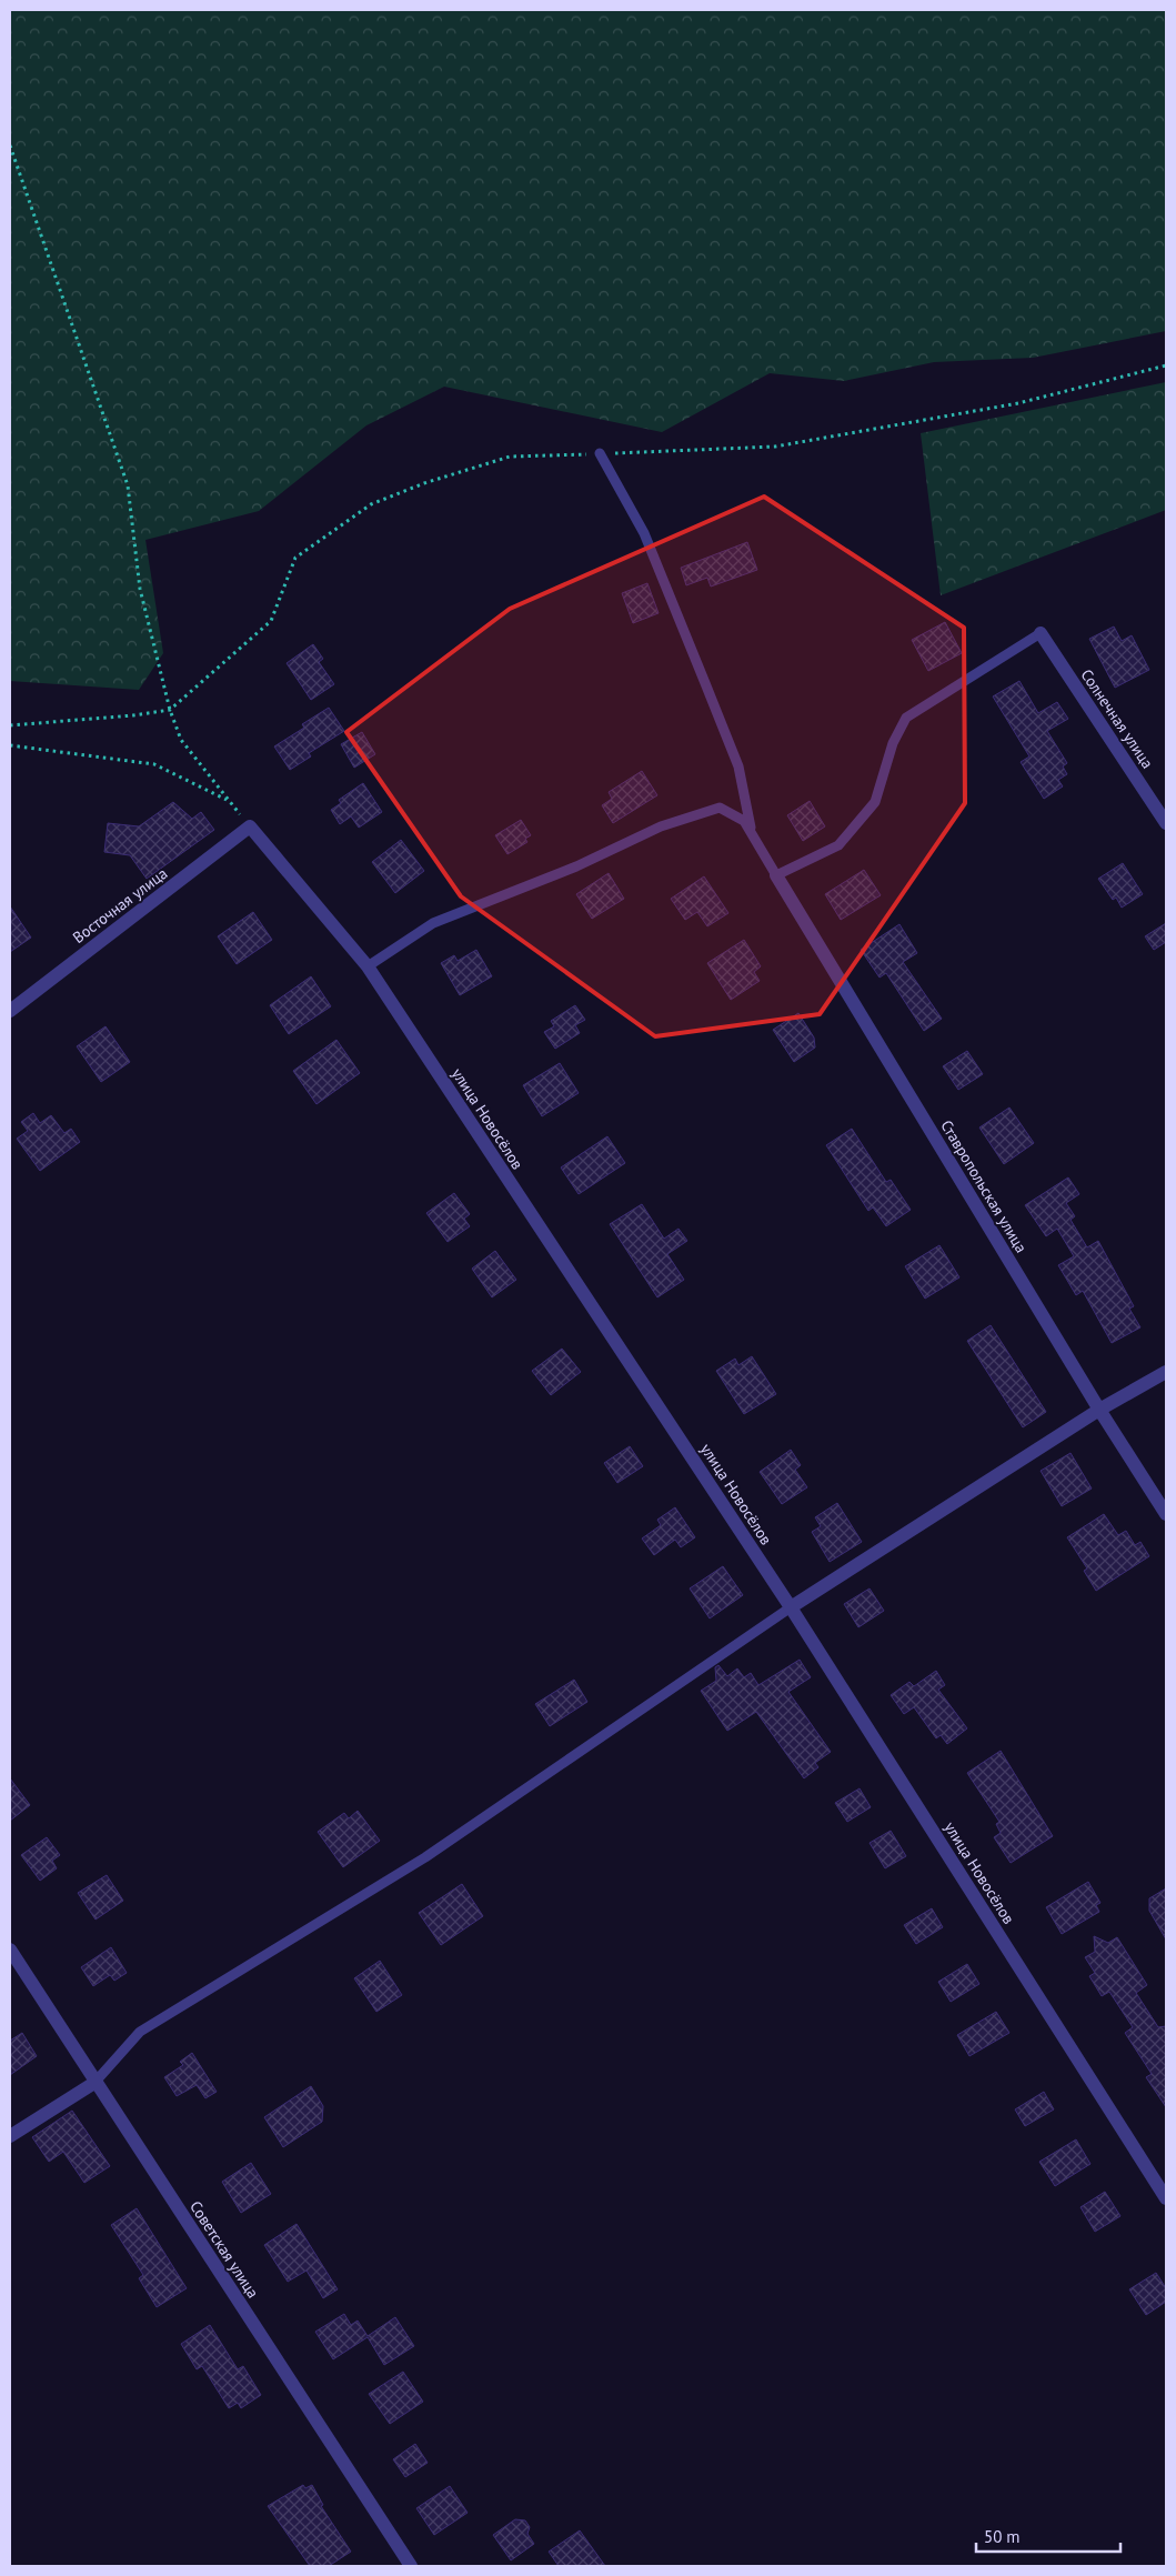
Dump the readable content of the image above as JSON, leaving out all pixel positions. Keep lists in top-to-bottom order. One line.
{"streets":{"street":["Солнечная улица","Восточная улица","улица Новосёлов","Ставропольская улица","Советская улица"]},"crossings":[["Восточная улица","улица Новосёлов"]],"scale_bar":"50 m"}
